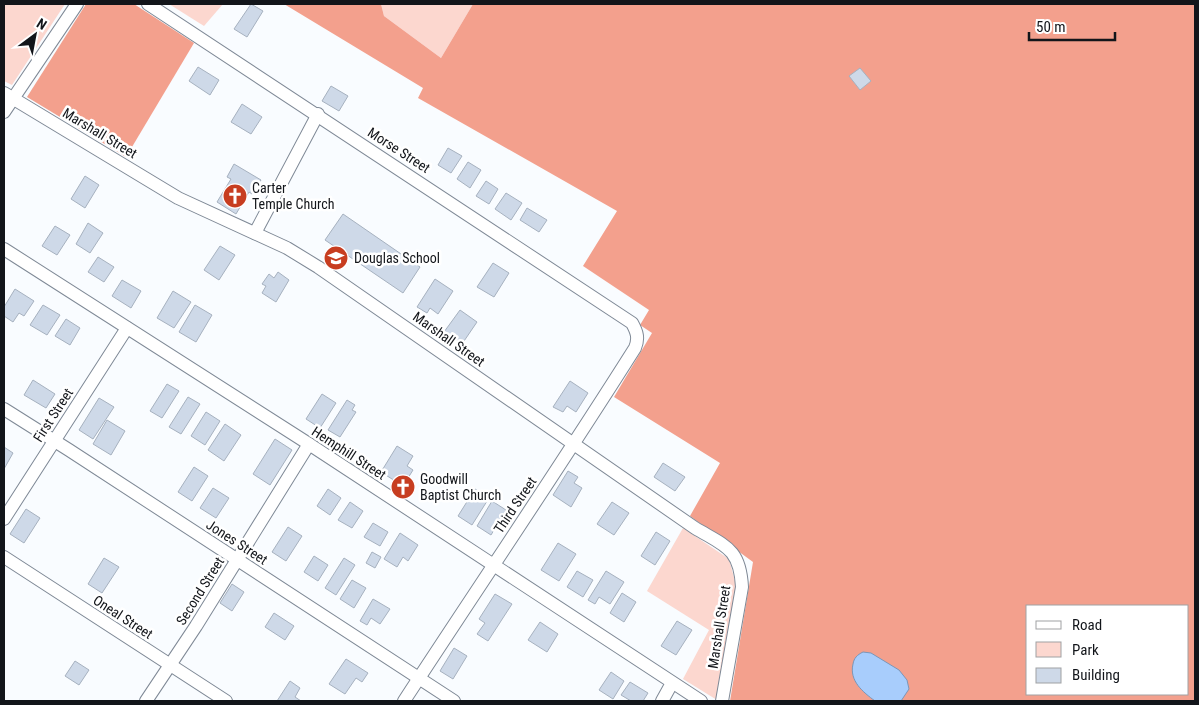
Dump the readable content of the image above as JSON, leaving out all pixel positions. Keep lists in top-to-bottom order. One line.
{"streets":{"street":["Marshall Street","Morse Street","First Street","Hemphill Street","Third Street","Jones Street","Second Street","Oneal Street"]},"crossings":[["Marshall Street","Third Street"],["Morse Street","Third Street"],["First Street","Hemphill Street"],["First Street","Jones Street"],["Hemphill Street","Third Street"],["Hemphill Street","Second Street"],["Third Street","Jones Street"],["Jones Street","Second Street"],["Second Street","Oneal Street"]],"places":{"church":["Carter Temple Church","Goodwill Baptist Church"],"school or university":["Douglas School"]},"legend":["Road","Park","Building"],"scale_bar":"50 m","north":"top right"}
